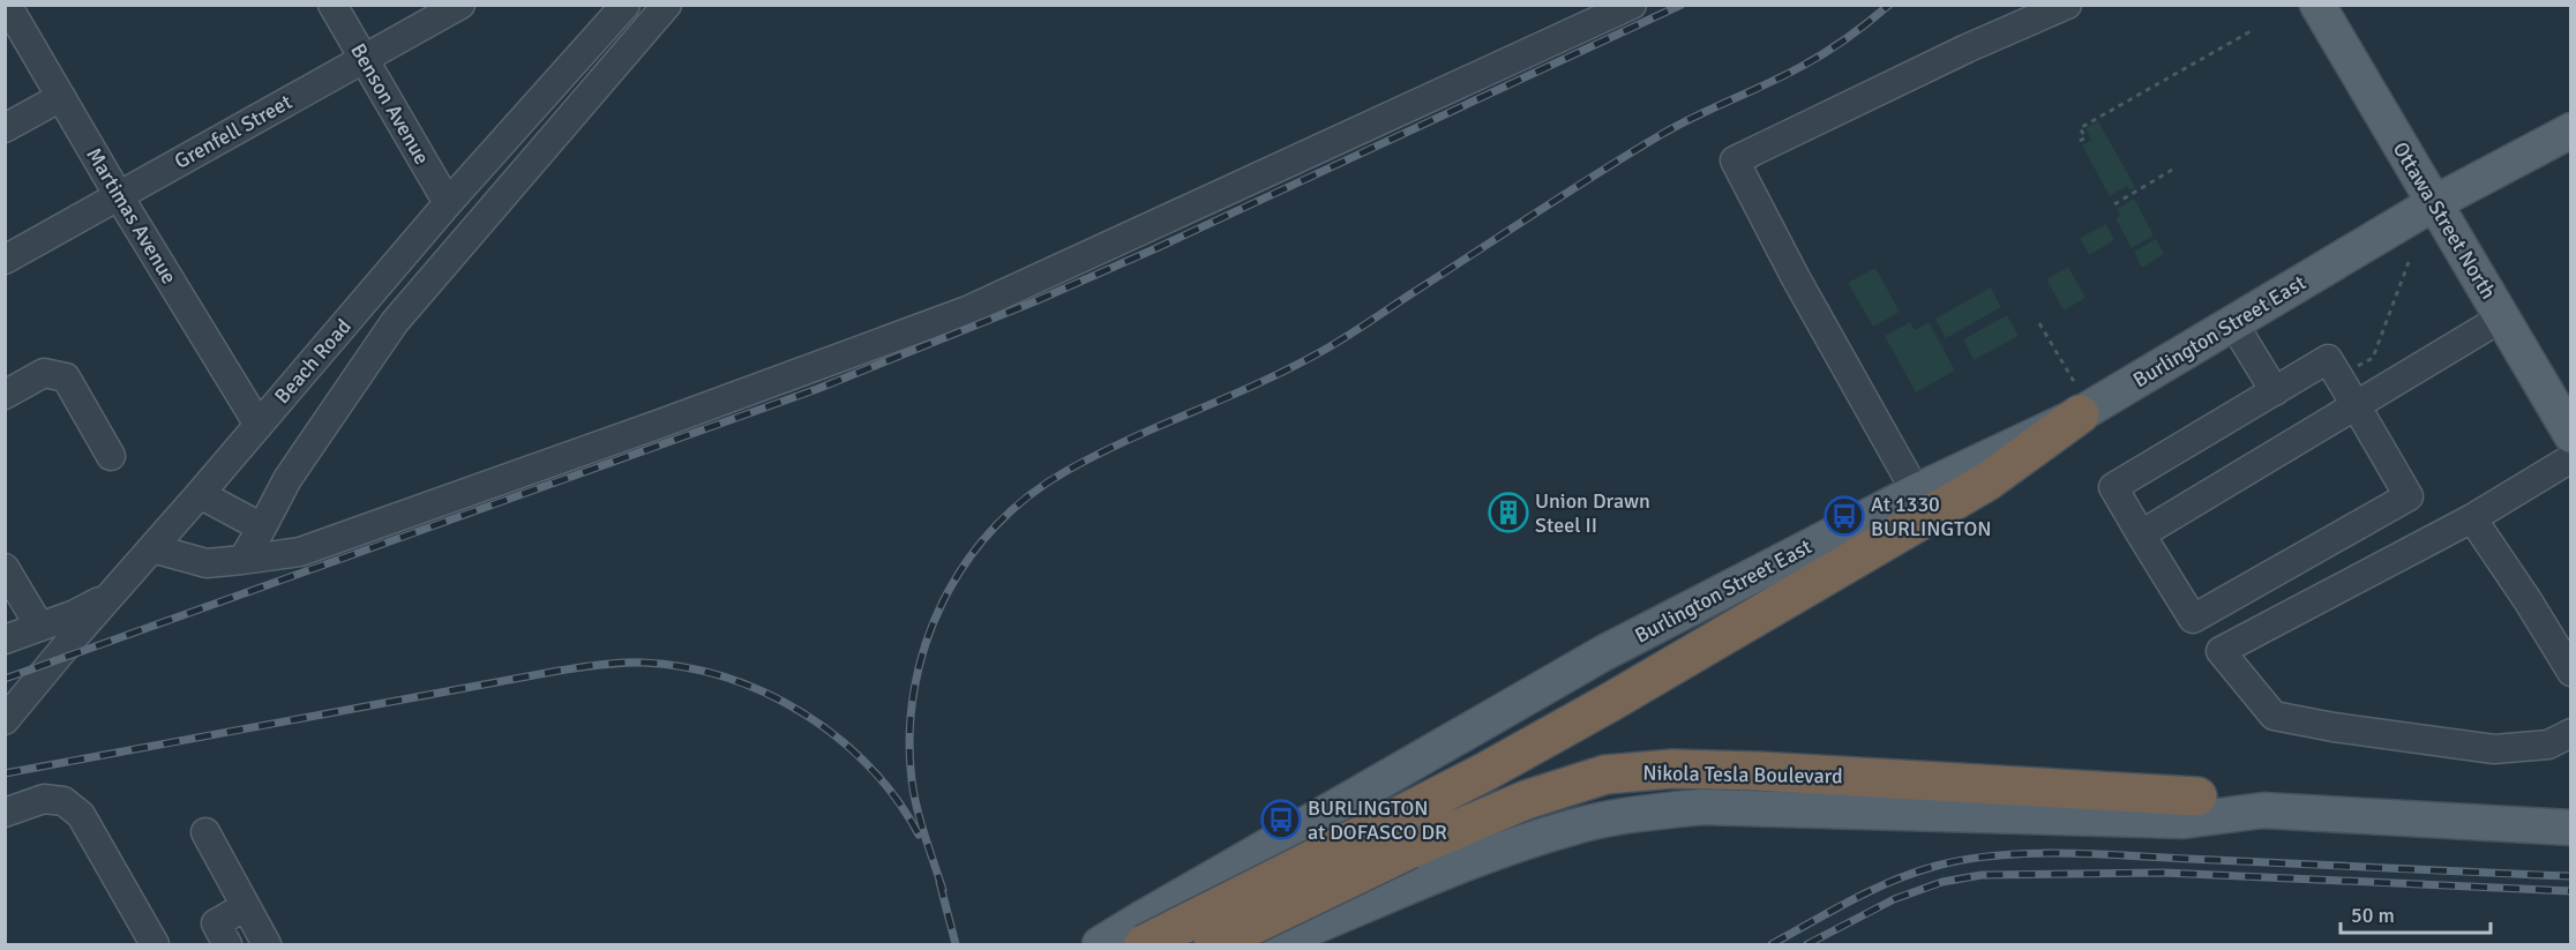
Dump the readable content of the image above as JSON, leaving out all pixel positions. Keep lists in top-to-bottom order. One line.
{"streets":{"highway":["Nikola Tesla Boulevard"],"main road":["Ottawa Street North","Burlington Street East"],"street":["Benson Avenue","Grenfell Street","Martimas Avenue","Beach Road"]},"crossings":[["Benson Avenue","Grenfell Street"],["Benson Avenue","Beach Road"],["Grenfell Street","Martimas Avenue"],["Martimas Avenue","Beach Road"],["Ottawa Street North","Burlington Street East"],["Burlington Street East","Nikola Tesla Boulevard"]],"places":{"building":["Union Drawn Steel II"],"bus stop":["At 1330 BURLINGTON","BURLINGTON at DOFASCO DR"]},"scale_bar":"50 m"}
